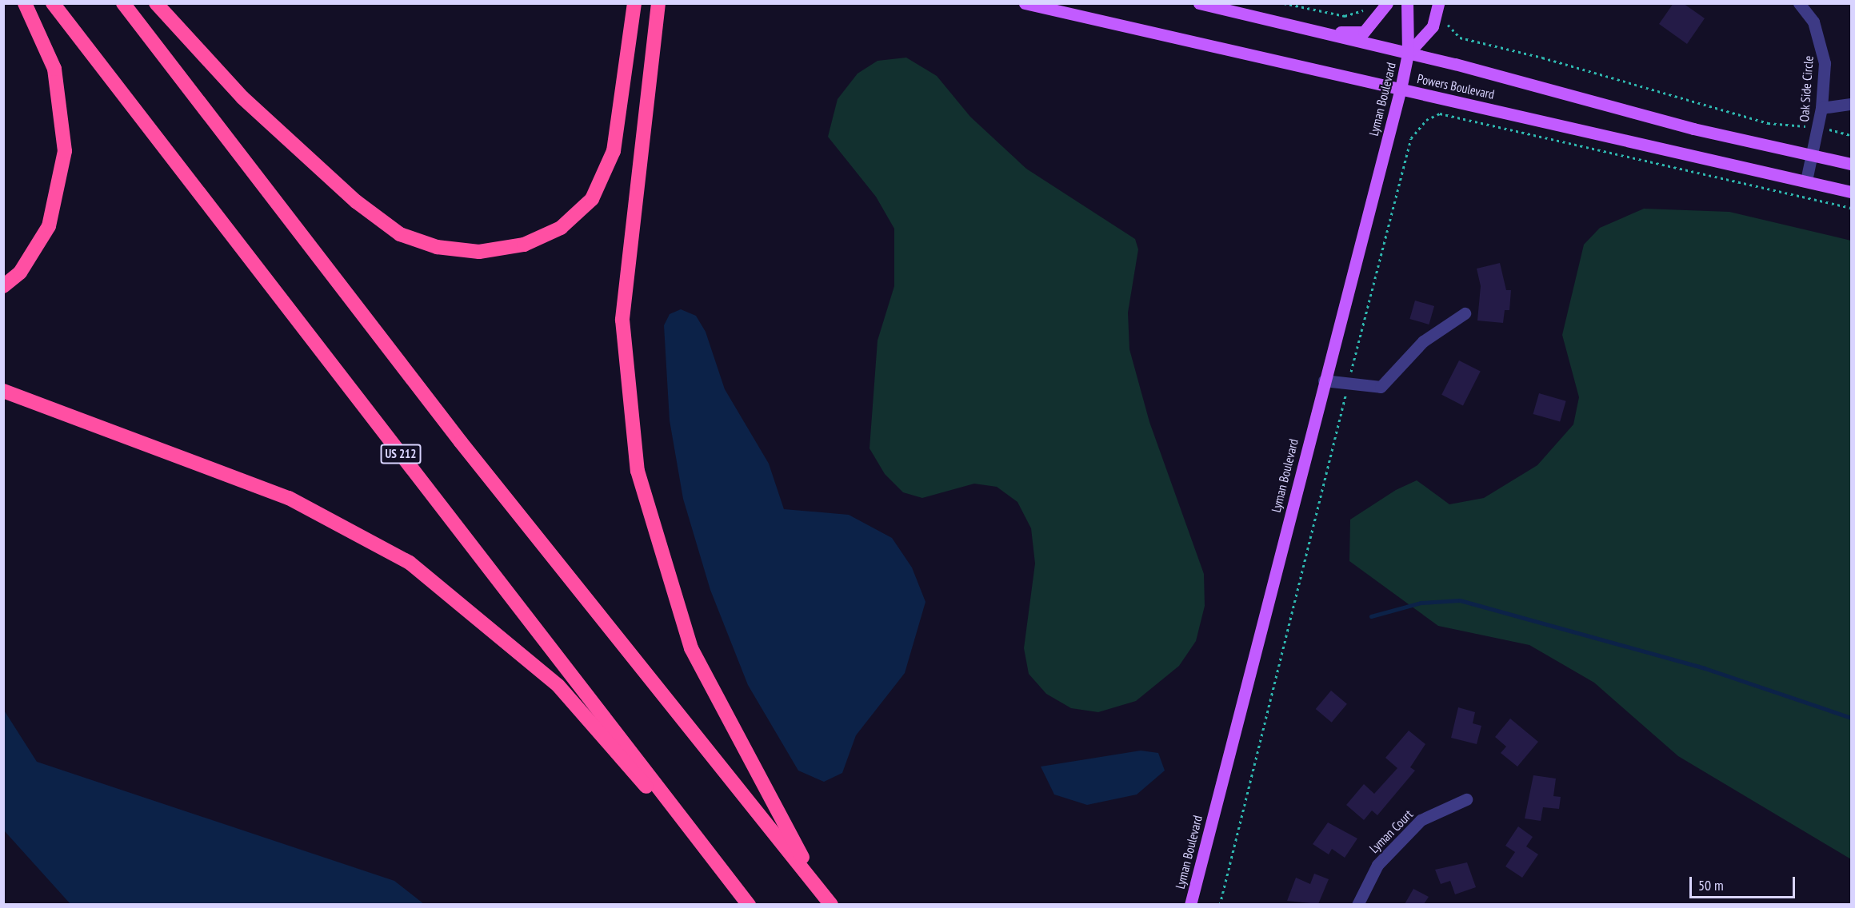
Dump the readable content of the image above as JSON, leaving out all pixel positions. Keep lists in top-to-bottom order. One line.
{"streets":{"highway":["US 212"],"main road":["Powers Boulevard","Lyman Boulevard"],"street":["Oak Side Circle","Lyman Court"]},"crossings":[["Powers Boulevard","Oak Side Circle"],["Powers Boulevard","Lyman Boulevard"]],"scale_bar":"50 m"}
